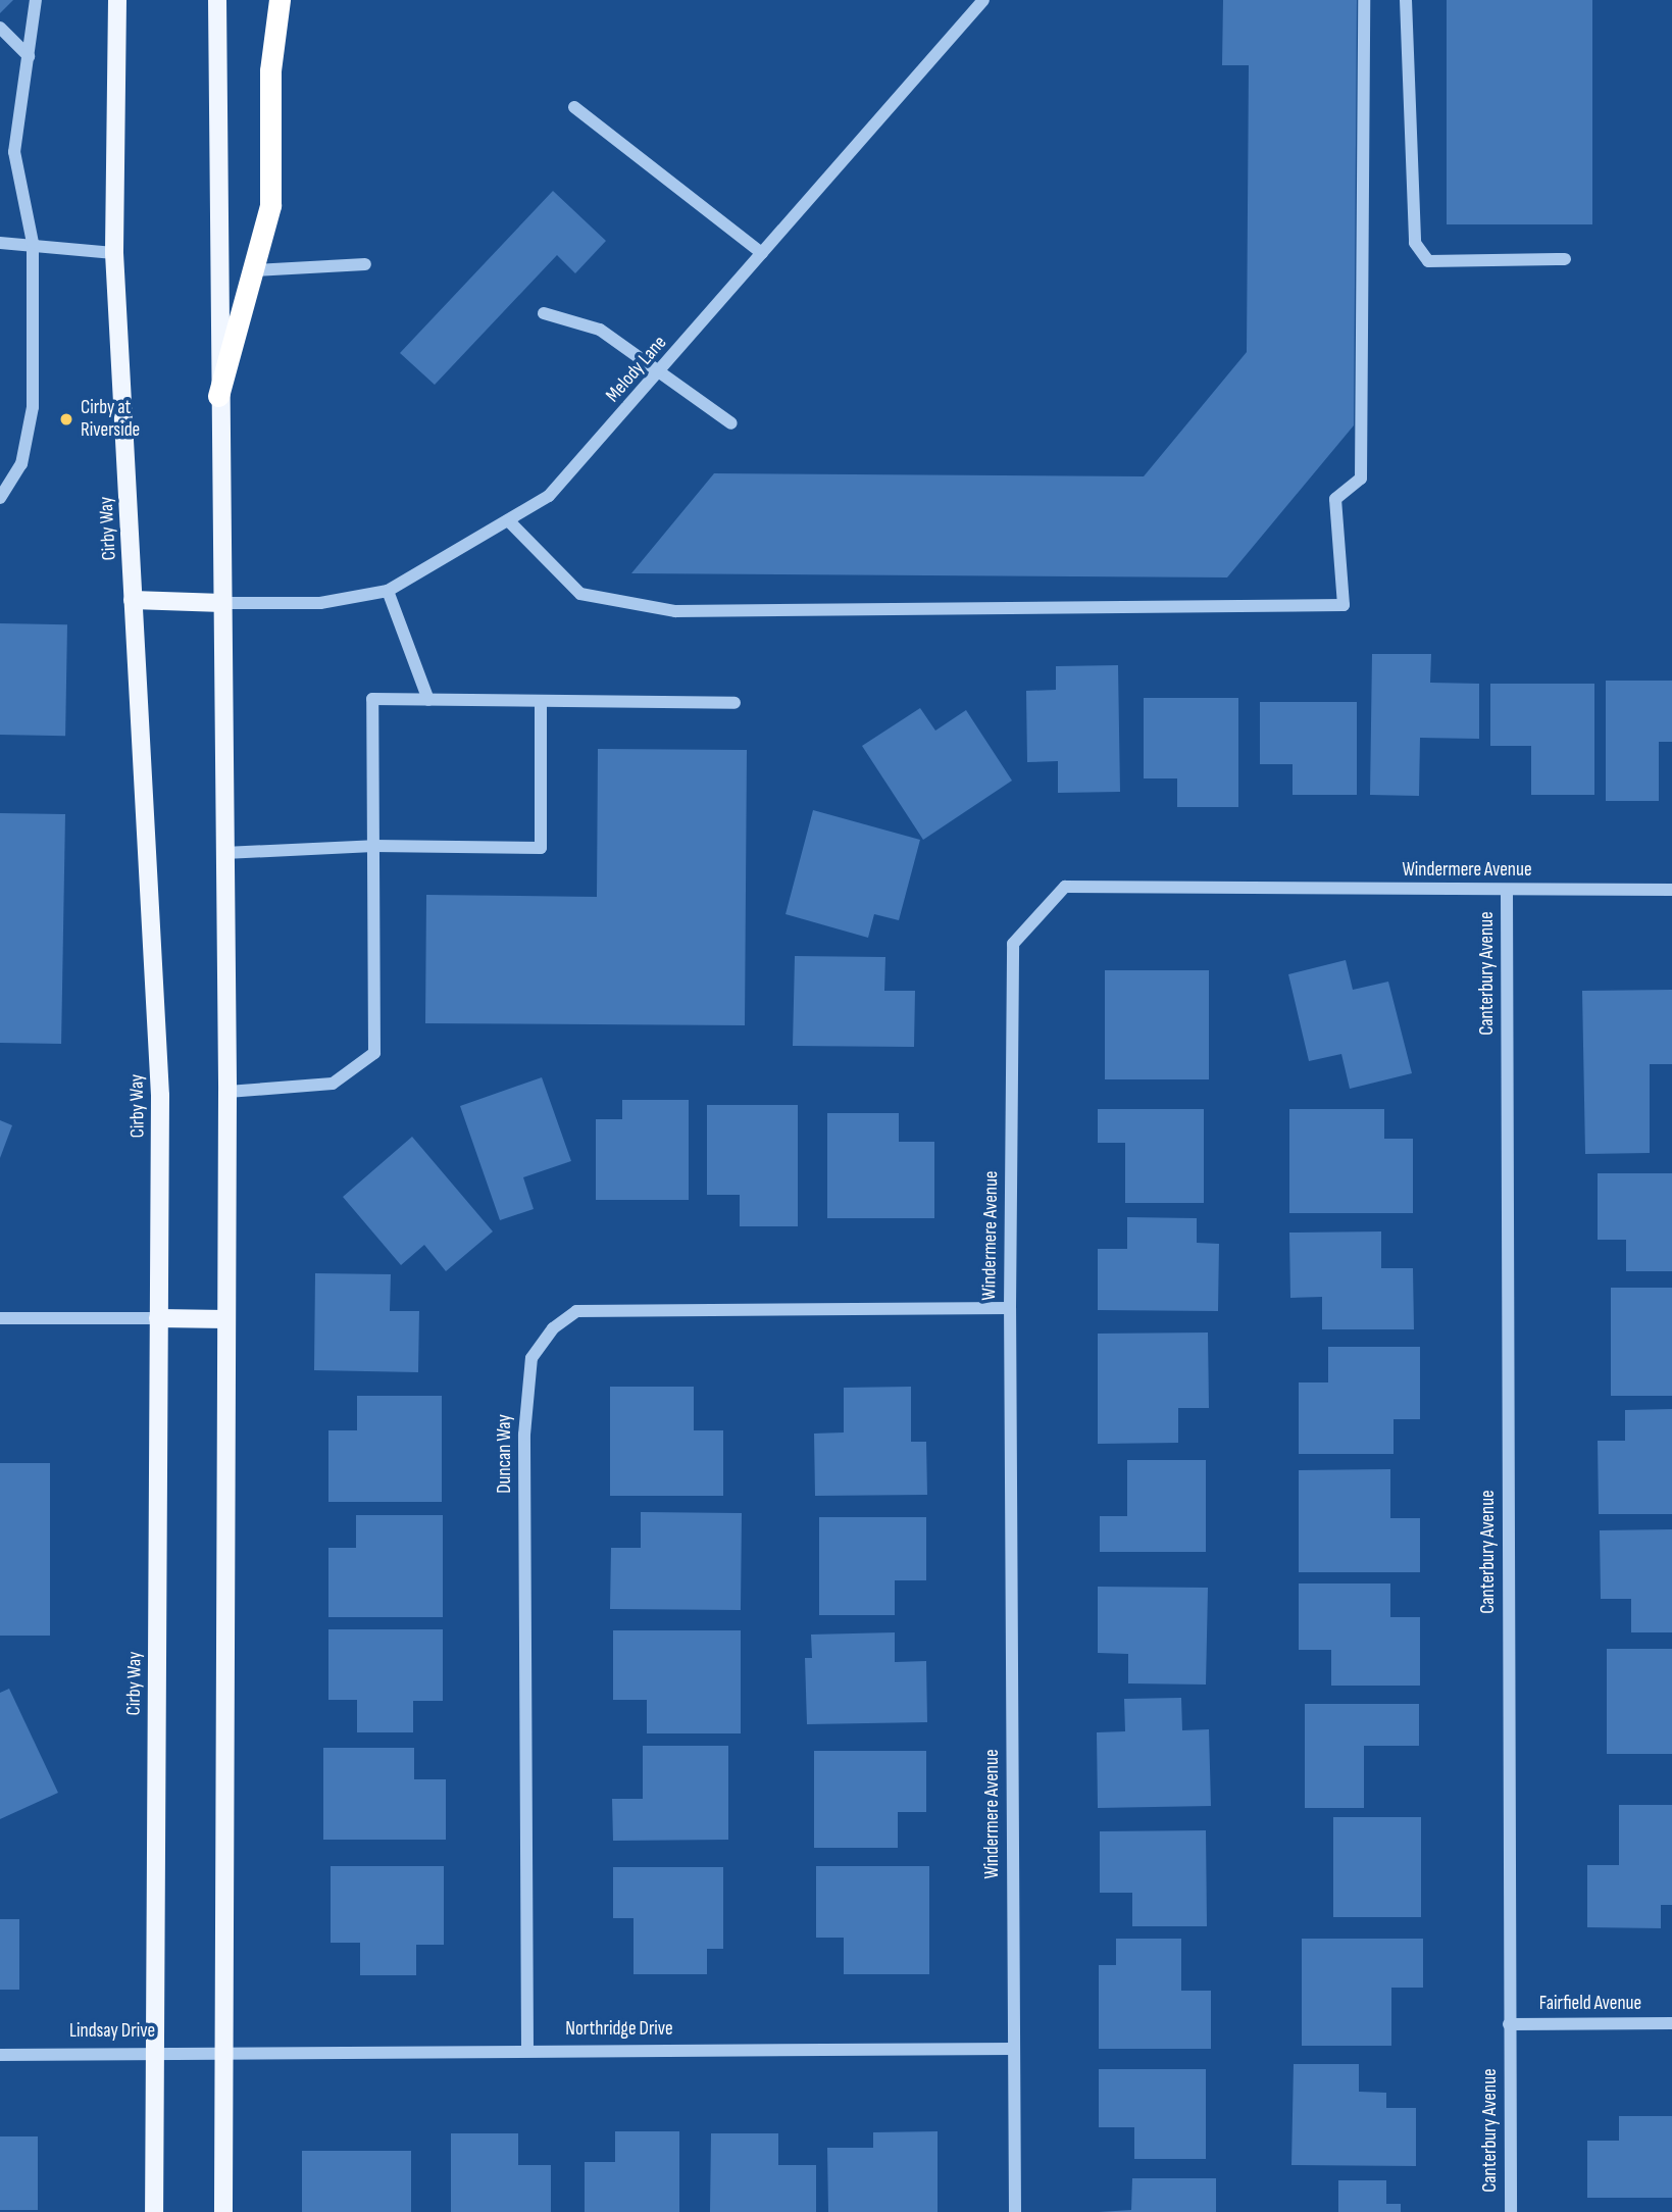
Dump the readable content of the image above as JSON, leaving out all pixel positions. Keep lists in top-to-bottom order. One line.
{"streets":{"main road":["Cirby Way"],"street":["Melody Lane","Windermere Avenue","Canterbury Avenue","Duncan Way","Fairfield Avenue","Northridge Drive","Lindsay Drive"]},"crossings":[["Cirby Way","Lindsay Drive"],["Windermere Avenue","Canterbury Avenue"],["Windermere Avenue","Duncan Way"],["Windermere Avenue","Northridge Drive"],["Canterbury Avenue","Fairfield Avenue"],["Duncan Way","Northridge Drive"],["Northridge Drive","Lindsay Drive"]],"places":["Cirby at Riverside"]}
